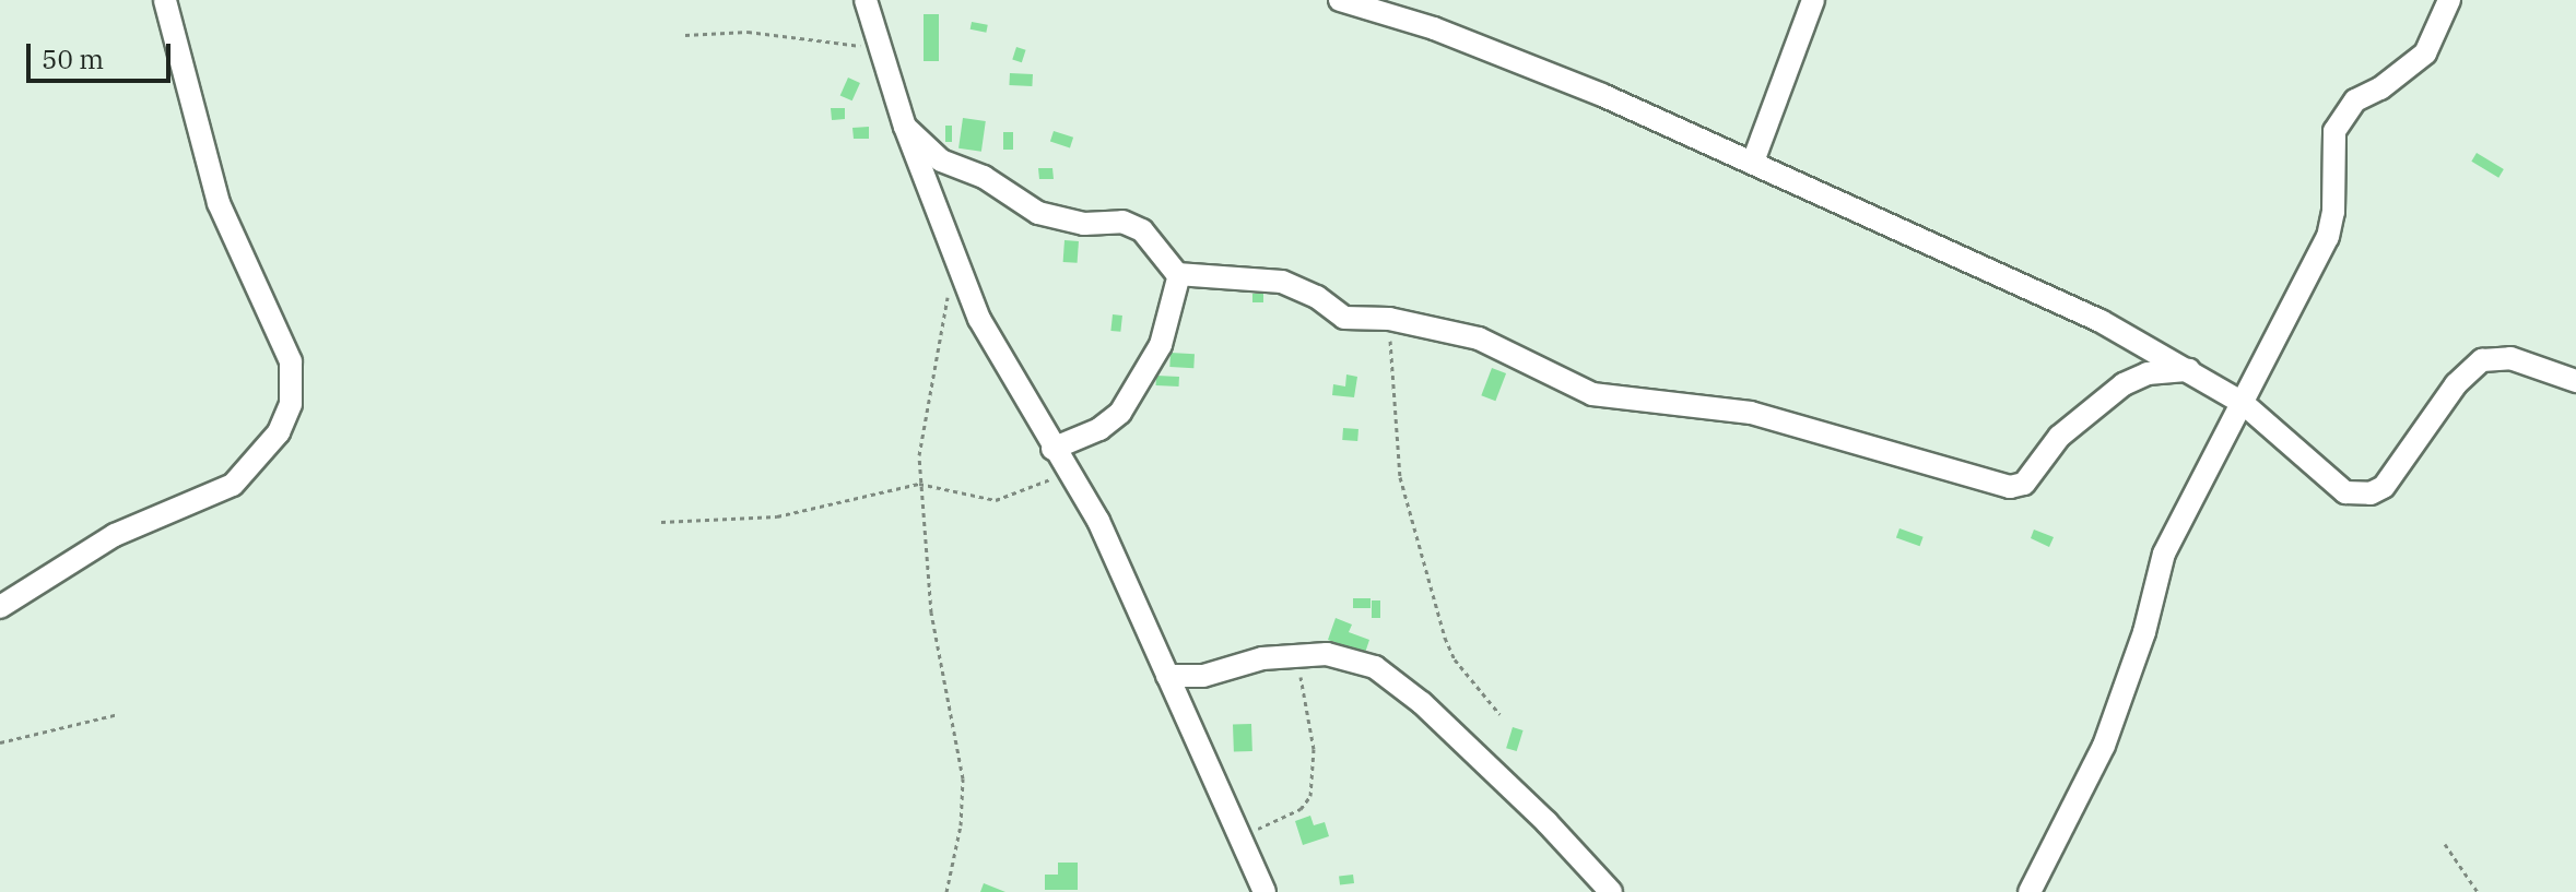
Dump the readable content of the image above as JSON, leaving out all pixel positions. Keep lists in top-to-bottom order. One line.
{"scale_bar":"50 m"}
